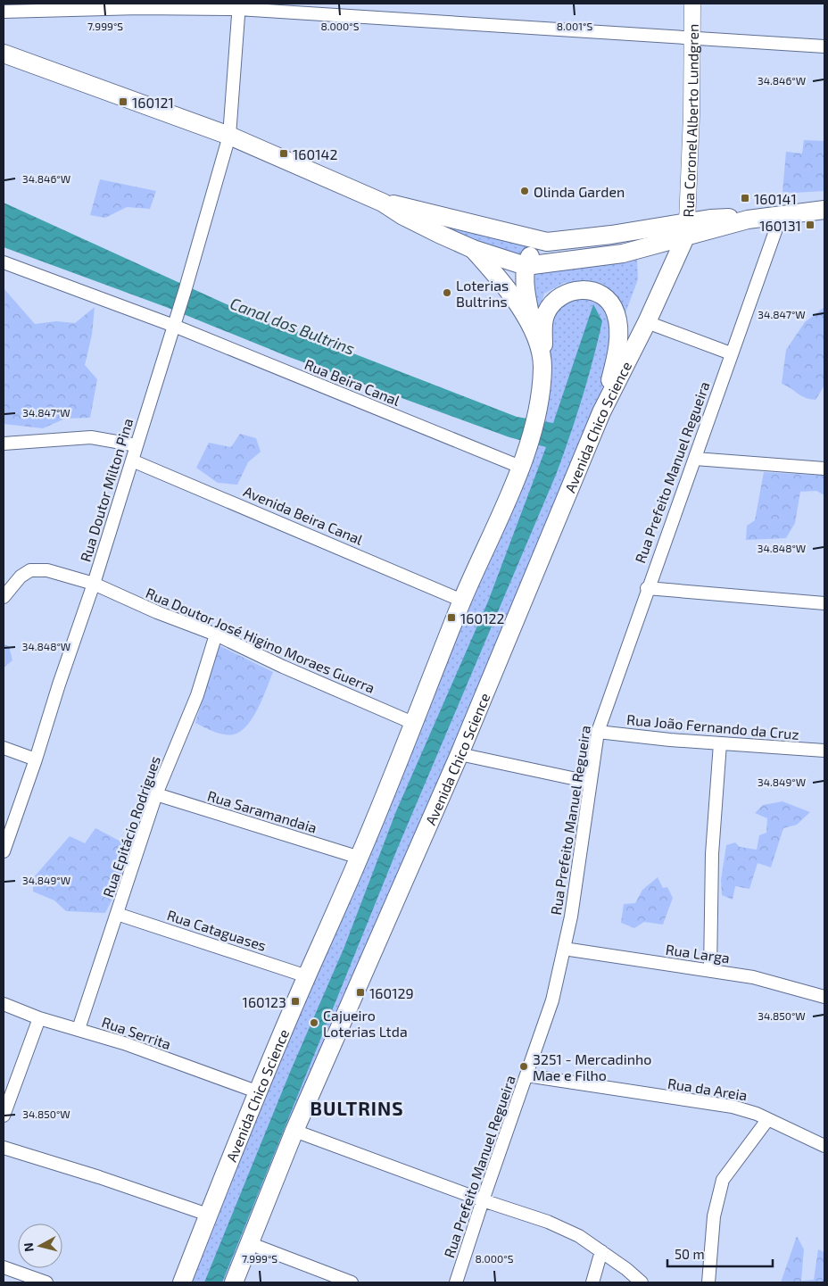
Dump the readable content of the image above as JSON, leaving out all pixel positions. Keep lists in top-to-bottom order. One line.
{"streets":{"main road":["Avenida Chico Science"],"street":["Rua Coronel Alberto Lundgren","Rua Beira Canal","Rua Prefeito Manuel Regueira","Rua Doutor Milton Pina","Avenida Beira Canal","Rua Doutor José Higino Moraes Guerra","Rua João Fernando da Cruz","Rua Saramandaia","Rua Epitácio Rodrigues","Rua Cataguases","Rua Larga","Rua Serrita","Rua da Areia"]},"crossings":[["Rua Coronel Alberto Lundgren","Avenida Chico Science"],["Rua Beira Canal","Avenida Chico Science"],["Rua Beira Canal","Rua Doutor Milton Pina"],["Avenida Chico Science","Avenida Beira Canal"],["Avenida Chico Science","Rua Doutor José Higino Moraes Guerra"],["Avenida Chico Science","Rua Saramandaia"],["Avenida Chico Science","Rua Cataguases"],["Avenida Chico Science","Rua Serrita"],["Rua Prefeito Manuel Regueira","Rua João Fernando da Cruz"],["Rua Prefeito Manuel Regueira","Rua Larga"],["Rua Prefeito Manuel Regueira","Rua da Areia"],["Rua Doutor Milton Pina","Avenida Beira Canal"],["Rua Doutor Milton Pina","Rua Doutor José Higino Moraes Guerra"],["Rua Doutor José Higino Moraes Guerra","Rua Epitácio Rodrigues"],["Rua Saramandaia","Rua Epitácio Rodrigues"],["Rua Epitácio Rodrigues","Rua Cataguases"],["Rua Epitácio Rodrigues","Rua Serrita"]],"districts":["BULTRINS"],"water":["Canal dos Bultrins"],"places":{"transit":["160121","160142","160141","160131","160122","160129","160123"],"other":["Olinda Garden","Loterias Bultrins","Cajueiro Loterias Ltda","3251 - Mercadinho Mae e Filho"]},"scale_bar":"50 m","north":"left","coordinates":["7.999°S","8.000°S","8.001°S","34.846°W","34.847°W","34.848°W","34.849°W","34.850°W"]}
